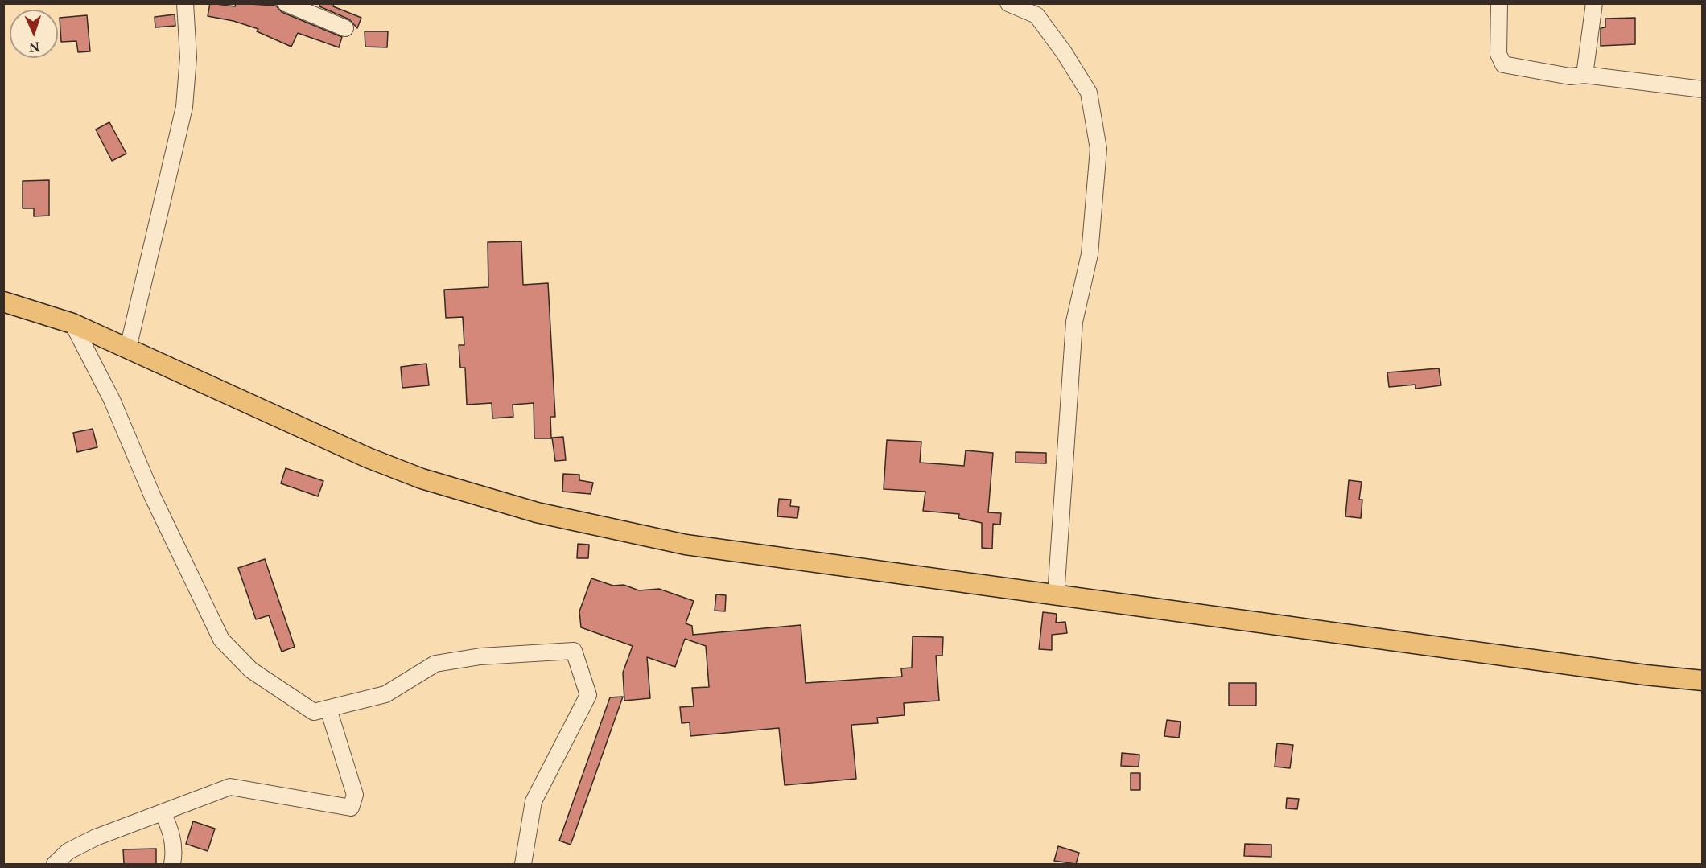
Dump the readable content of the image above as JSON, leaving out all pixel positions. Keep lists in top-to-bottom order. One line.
{"north":"bottom"}
